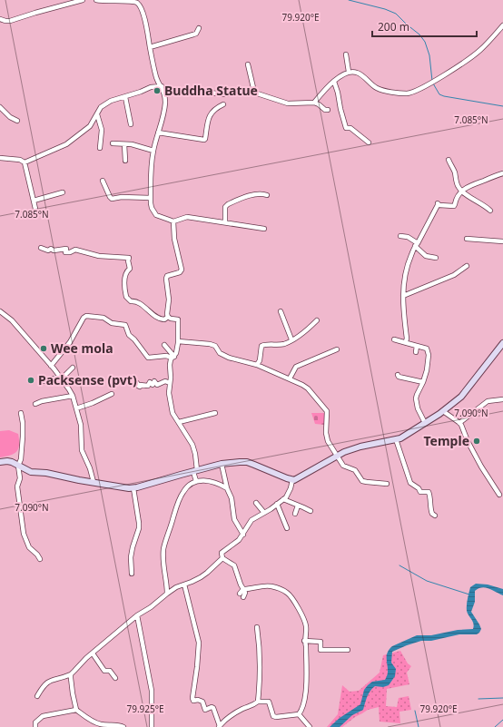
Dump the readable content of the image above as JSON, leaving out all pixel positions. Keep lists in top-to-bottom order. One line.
{"places":["Buddha Statue","Wee mola","Packsense (pvt)","Temple"],"scale_bar":"200 m","coordinates":["79.920°E","7.085°N","7.090°N","79.925°E"]}
